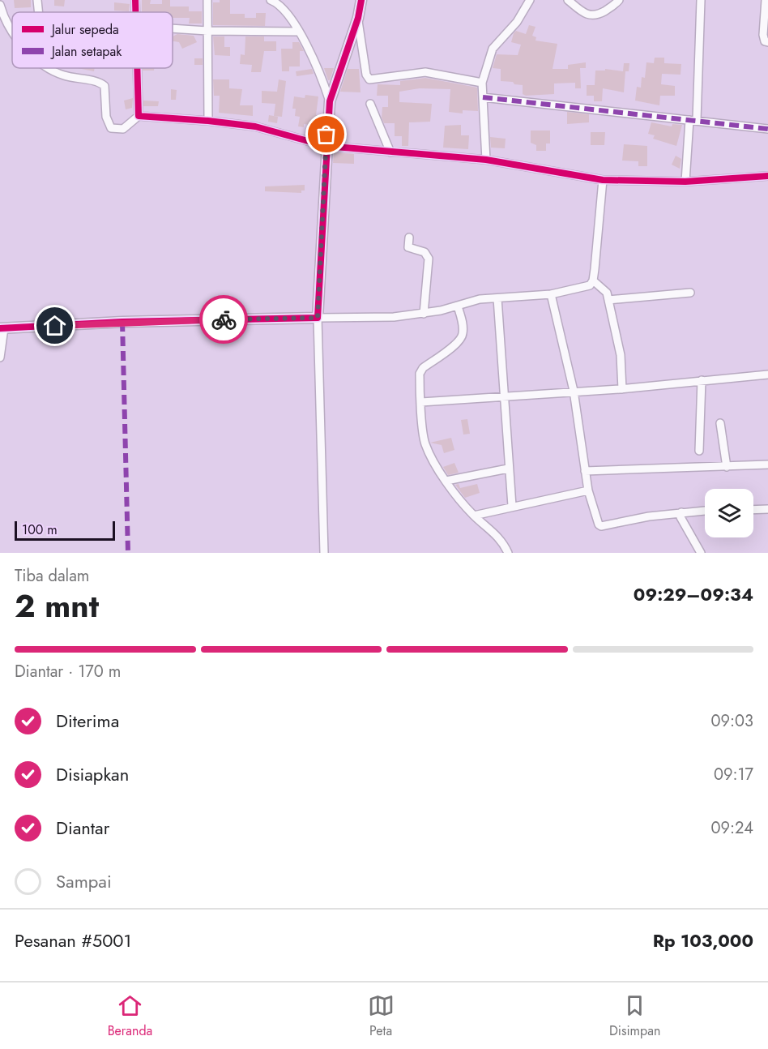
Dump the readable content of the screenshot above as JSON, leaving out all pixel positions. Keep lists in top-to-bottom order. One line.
{"legend":["Jalur sepeda","Jalan setapak"],"scale_bar":"100 m","page":{"scale":"100 m","heading":["2 mnt","Tiba dalam","09:29–09:34"],"panel":["Pesanan #5001","Rp 103,000"],"bar":"Diantar · 170 m","list":[["Diterima","09:03"],["Disiapkan","09:17"],["Diantar","09:24"],"Sampai"],"tabs":["Beranda","Peta","Disimpan"]}}
